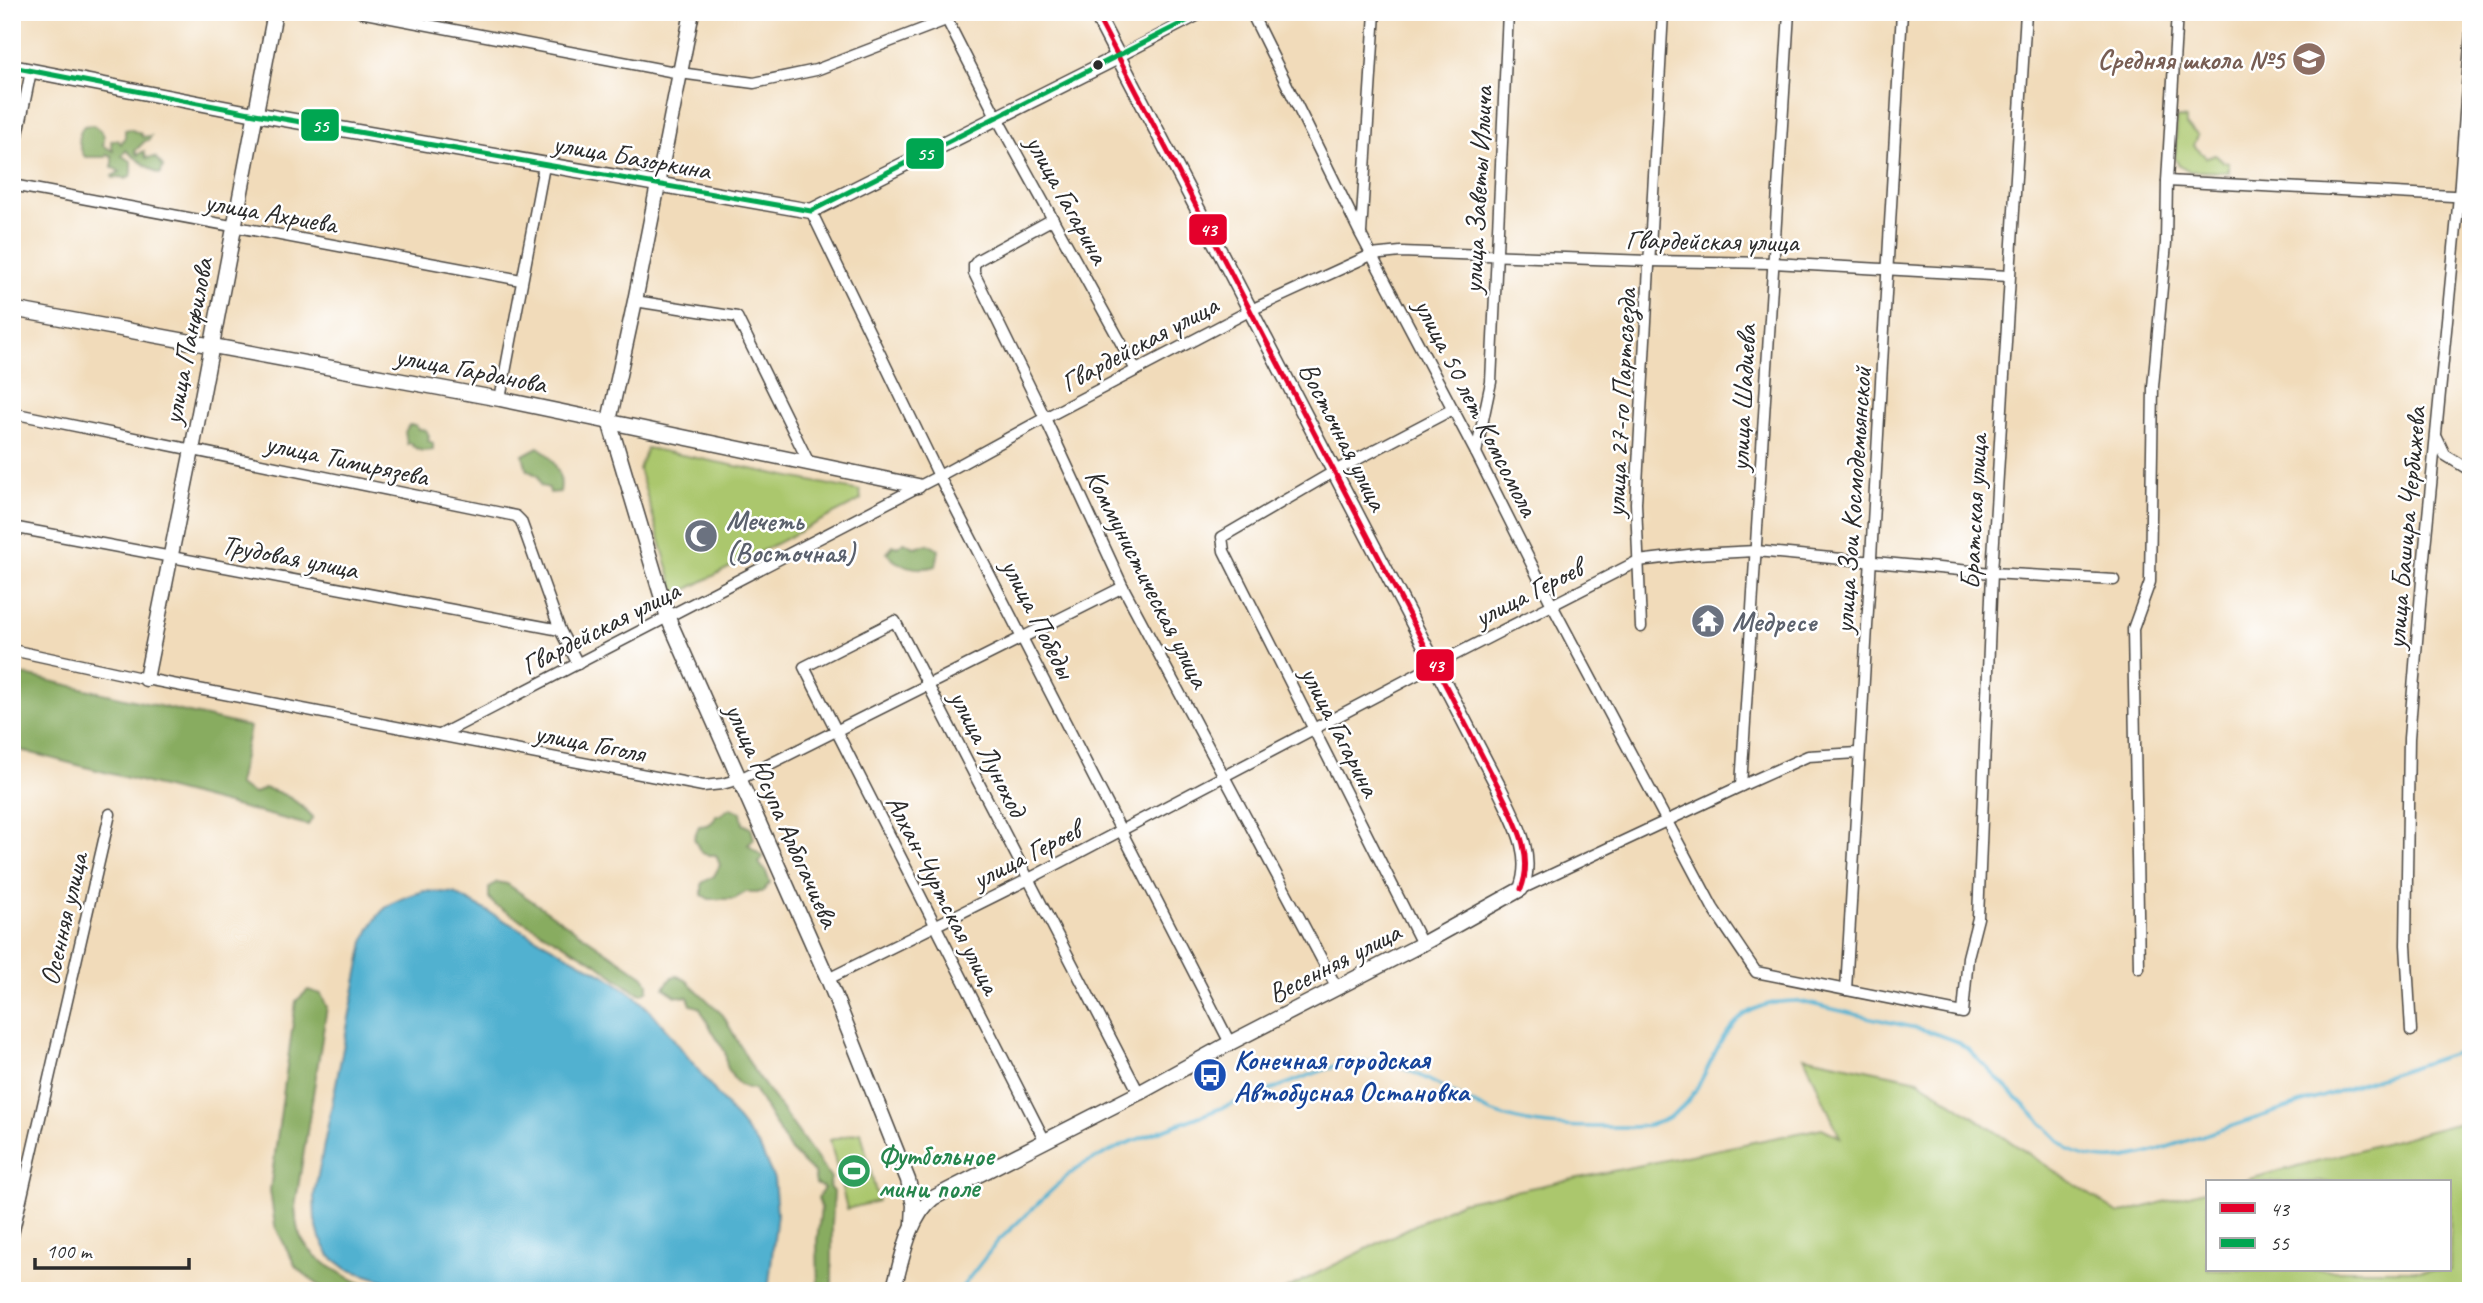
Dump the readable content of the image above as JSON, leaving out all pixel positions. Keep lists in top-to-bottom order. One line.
{"streets":{"street":["улица Базоркина","улица Заветы Ильича","улица Гагарина","улица Ахриева","Гвардейская улица","улица Панфилова","улица Гарданова","улица Шадиева","улица 27-го Партсъезда","улица 50 лет Комсомола","Восточная улица","улица Тимирязева","улица Зои Космодемьянской","Братская улица","улица Башира Чербижева","Трудовая улица","Коммунистическая улица","улица Героев","улица Победы","улица Гоголя","улица Луноход","улица Юсупа Албогачиева","Алхан-Чуртская улица","Осенняя улица","Весенняя улица"]},"crossings":[["улица Базоркина","улица Панфилова"],["улица Базоркина","улица Победы"],["улица Заветы Ильича","Гвардейская улица"],["улица Заветы Ильича","улица 50 лет Комсомола"],["улица Гагарина","Гвардейская улица"],["улица Гагарина","Восточная улица"],["улица Гагарина","Коммунистическая улица"],["улица Гагарина","улица Героев"],["улица Гагарина","Весенняя улица"],["улица Ахриева","улица Панфилова"],["Гвардейская улица","улица Гарданова"],["Гвардейская улица","улица Шадиева"],["Гвардейская улица","улица 27-го Партсъезда"],["Гвардейская улица","улица 50 лет Комсомола"],["Гвардейская улица","Восточная улица"],["Гвардейская улица","улица Тимирязева"],["Гвардейская улица","улица Зои Космодемьянской"],["Гвардейская улица","Братская улица"],["Гвардейская улица","Коммунистическая улица"],["Гвардейская улица","улица Победы"],["Гвардейская улица","улица Гоголя"],["Гвардейская улица","улица Юсупа Албогачиева"],["улица Панфилова","улица Гарданова"],["улица Панфилова","улица Тимирязева"],["улица Панфилова","Трудовая улица"],["улица Панфилова","улица Гоголя"],["улица Гарданова","улица Юсупа Албогачиева"],["улица Шадиева","улица Героев"],["улица Шадиева","Весенняя улица"],["улица 27-го Партсъезда","улица Героев"],["улица 50 лет Комсомола","улица Зои Космодемьянской"],["улица 50 лет Комсомола","Братская улица"],["улица 50 лет Комсомола","улица Героев"],["улица 50 лет Комсомола","Весенняя улица"],["Восточная улица","улица Героев"],["Восточная улица","Весенняя улица"],["улица Тимирязева","Трудовая улица"],["улица Зои Космодемьянской","улица Героев"],["улица Зои Космодемьянской","Весенняя улица"],["Братская улица","улица Героев"],["Коммунистическая улица","улица Героев"],["Коммунистическая улица","улица Гоголя"],["Коммунистическая улица","Весенняя улица"],["улица Героев","улица Победы"],["улица Героев","улица Луноход"],["улица Героев","улица Юсупа Албогачиева"],["улица Героев","Алхан-Чуртская улица"],["улица Победы","улица Гоголя"],["улица Победы","Весенняя улица"],["улица Гоголя","улица Луноход"],["улица Гоголя","улица Юсупа Албогачиева"],["улица Гоголя","Алхан-Чуртская улица"],["улица Луноход","Алхан-Чуртская улица"],["улица Луноход","Весенняя улица"],["улица Юсупа Албогачиева","Весенняя улица"],["Алхан-Чуртская улица","Весенняя улица"]],"places":{"school or university":["Средняя школа №5"],"mosque":["Мечеть (Восточная)"],"temple":["Медресе"],"bus stop":["Конечная городская Автобусная Остановка"],"sports":["Футбольное мини поле"]},"lines":["transit line 43","transit line 55"],"legend":["43","55"],"scale_bar":"100 m"}
